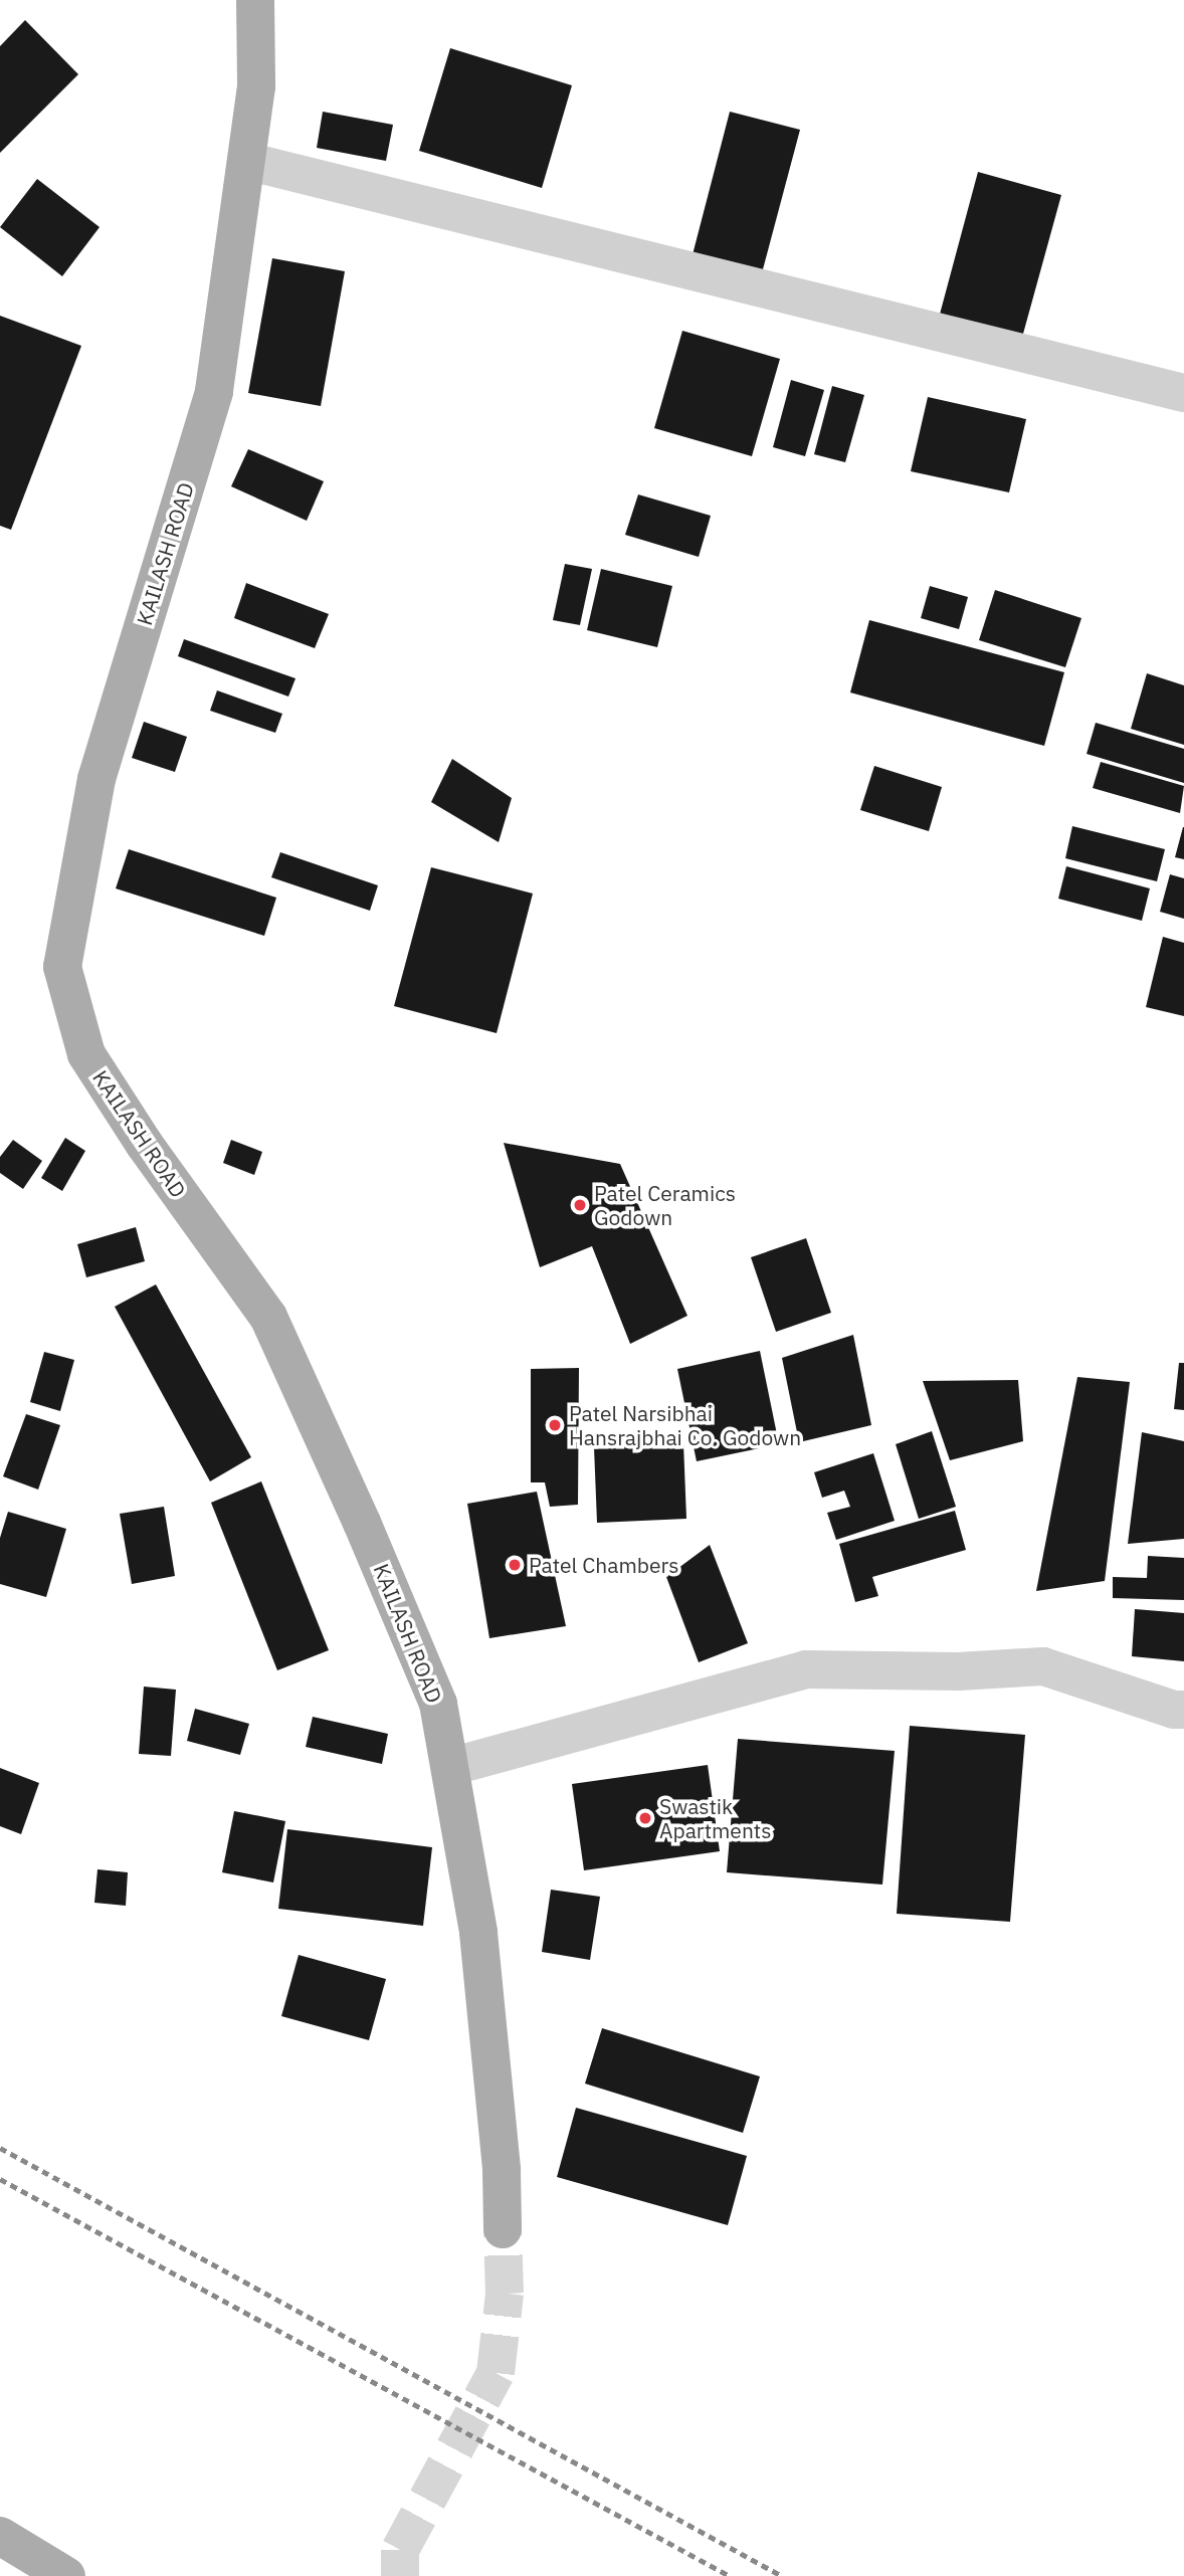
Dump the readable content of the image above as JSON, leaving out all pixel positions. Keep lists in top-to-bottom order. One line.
{"streets":{"main road":["KAILASH ROAD"]},"places":["Patel Ceramics Godown","Patel Narsibhai Hansrajbhai Co. Godown","Patel Chambers","Swastik Apartments"]}
